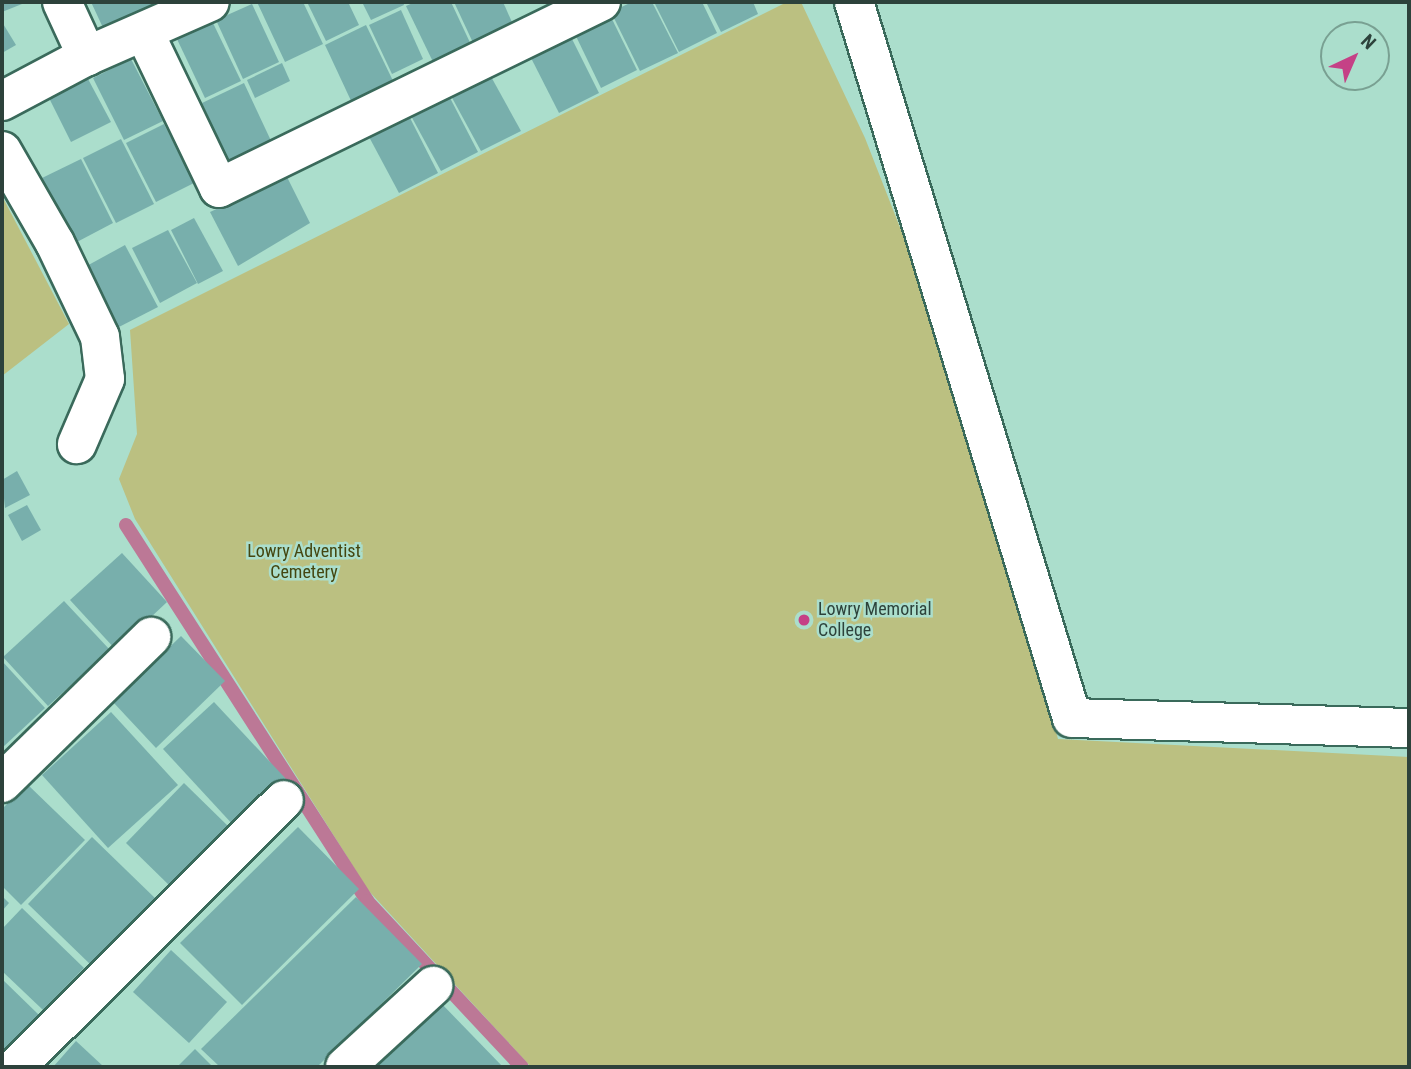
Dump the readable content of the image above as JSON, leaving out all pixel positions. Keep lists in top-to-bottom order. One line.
{"parks":["Lowry Adventist Cemetery"],"places":["Lowry Memorial College"],"north":"top right"}
